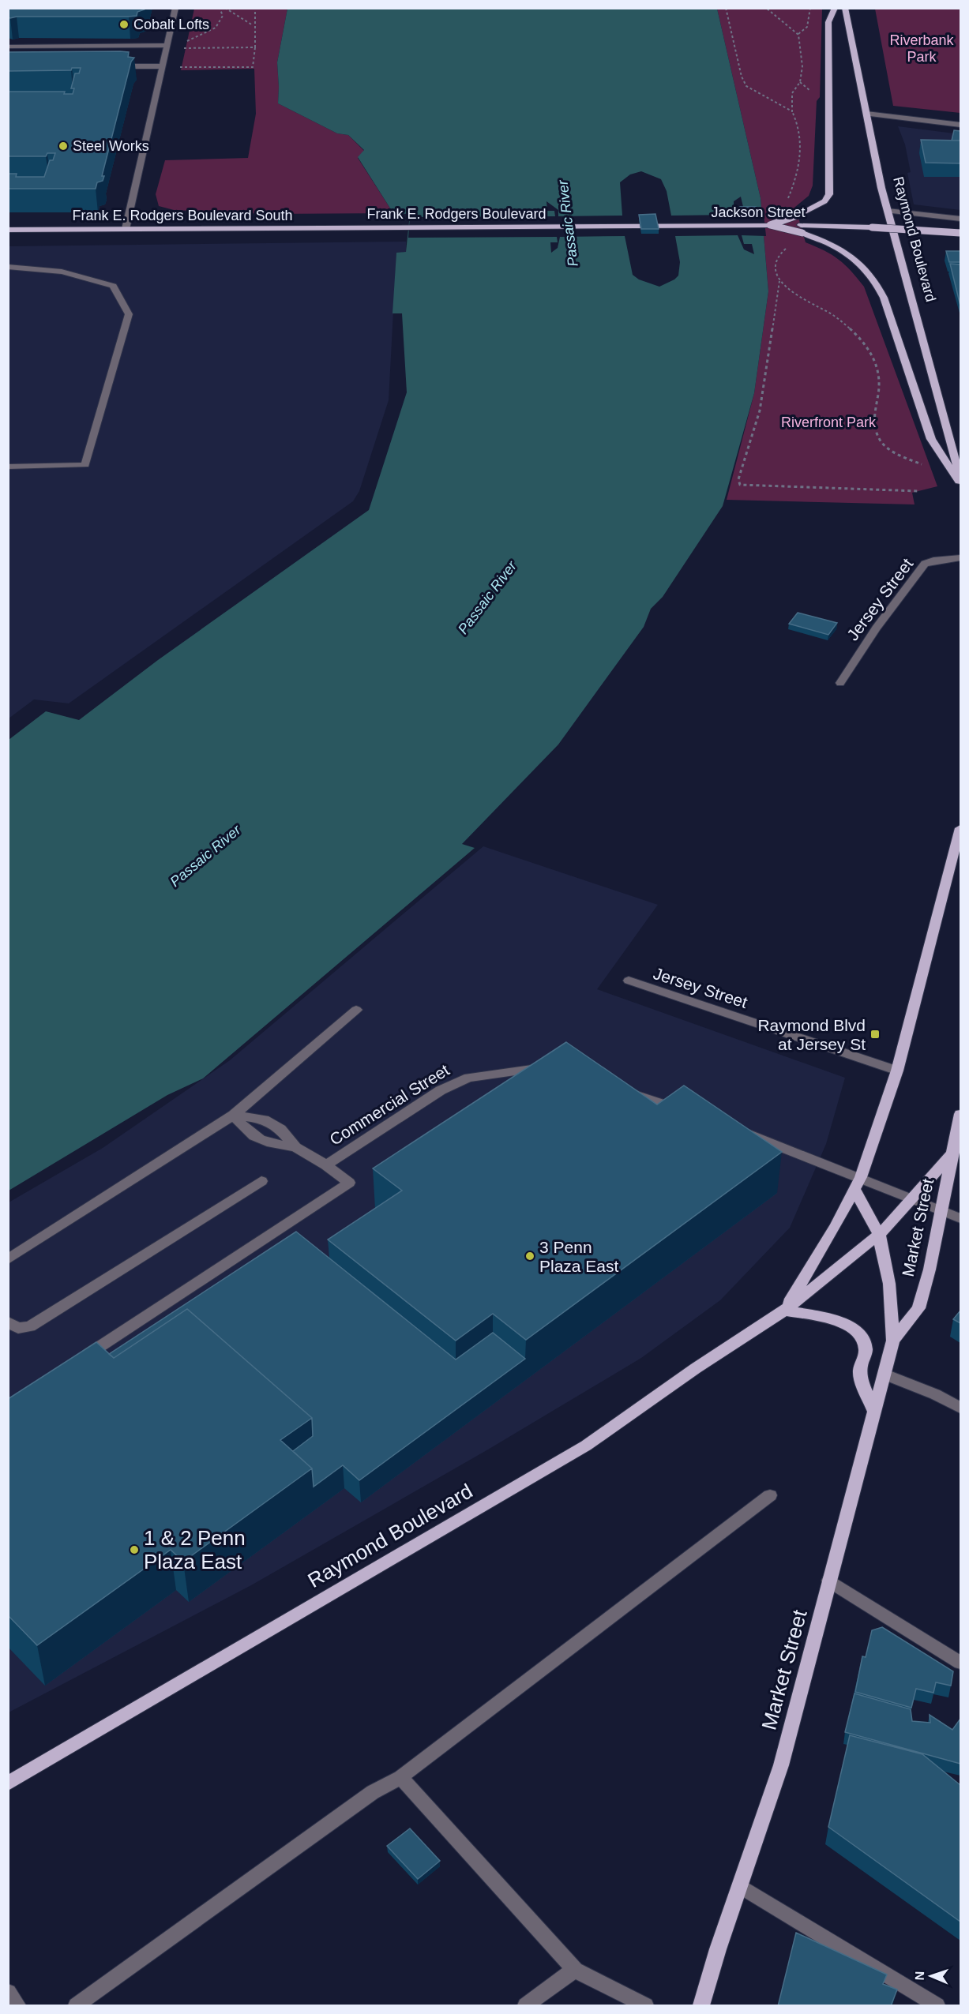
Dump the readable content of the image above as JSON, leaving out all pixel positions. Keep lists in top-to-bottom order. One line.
{"streets":{"main road":["Jackson Street","Frank E. Rodgers Boulevard","Frank E. Rodgers Boulevard South","Raymond Boulevard","Market Street"],"street":["Jersey Street","Commercial Street"]},"crossings":[["Jackson Street","Frank E. Rodgers Boulevard"],["Frank E. Rodgers Boulevard","Frank E. Rodgers Boulevard South"],["Raymond Boulevard","Market Street"]],"water":["Passaic River"],"parks":["Riverbank Park","Riverfront Park"],"places":{"other":["Cobalt Lofts","Steel Works","3 Penn Plaza East","1 & 2 Penn Plaza East"],"transit":["Raymond Blvd at Jersey St"]},"north":"left"}
